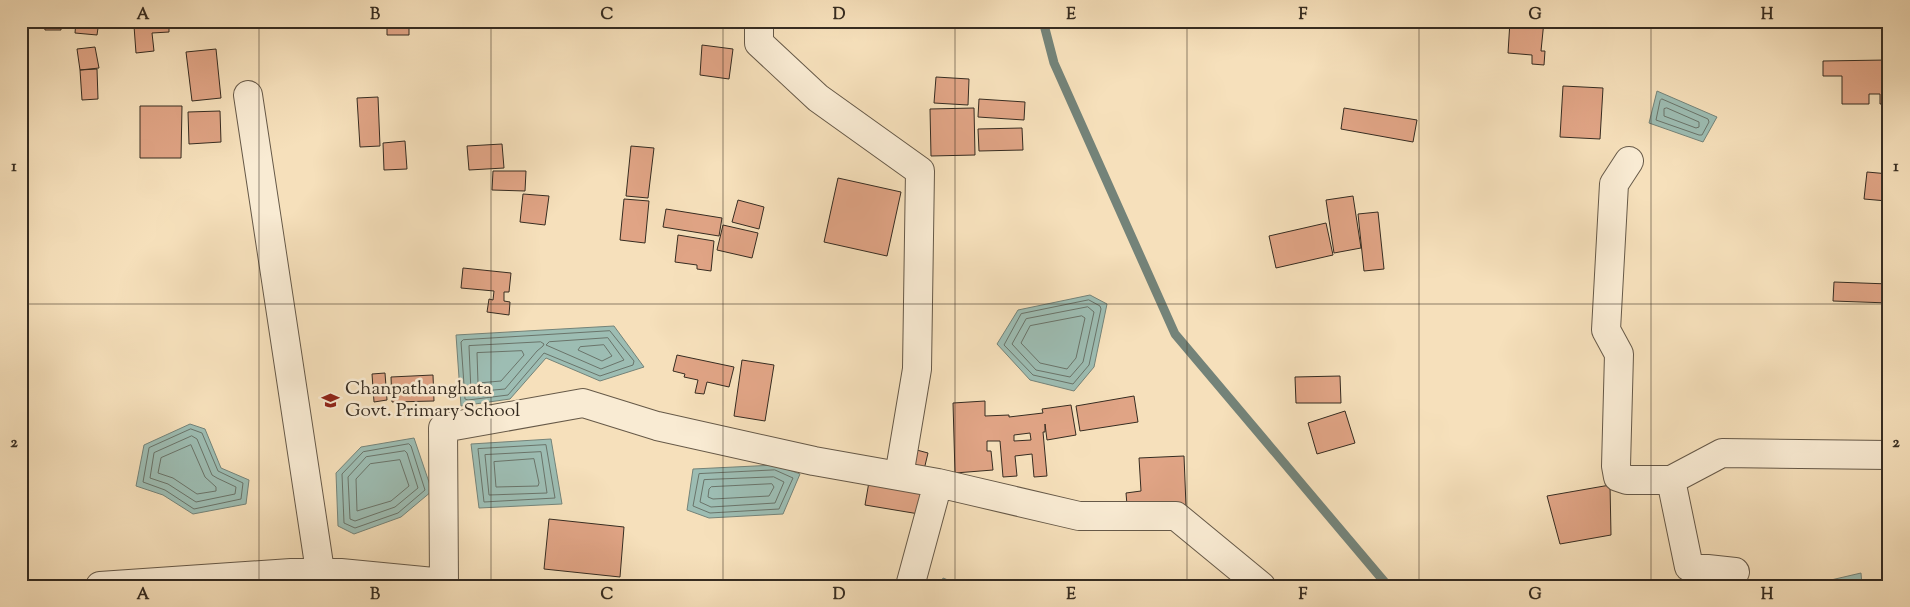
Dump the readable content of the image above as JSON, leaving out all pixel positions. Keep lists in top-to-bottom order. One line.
{"places":{"school or university":["Chanpathanghata Govt. Primary School"]},"grid":{"columns":["A","B","C","D","E","F","G","H"],"rows":["1","2"]}}
